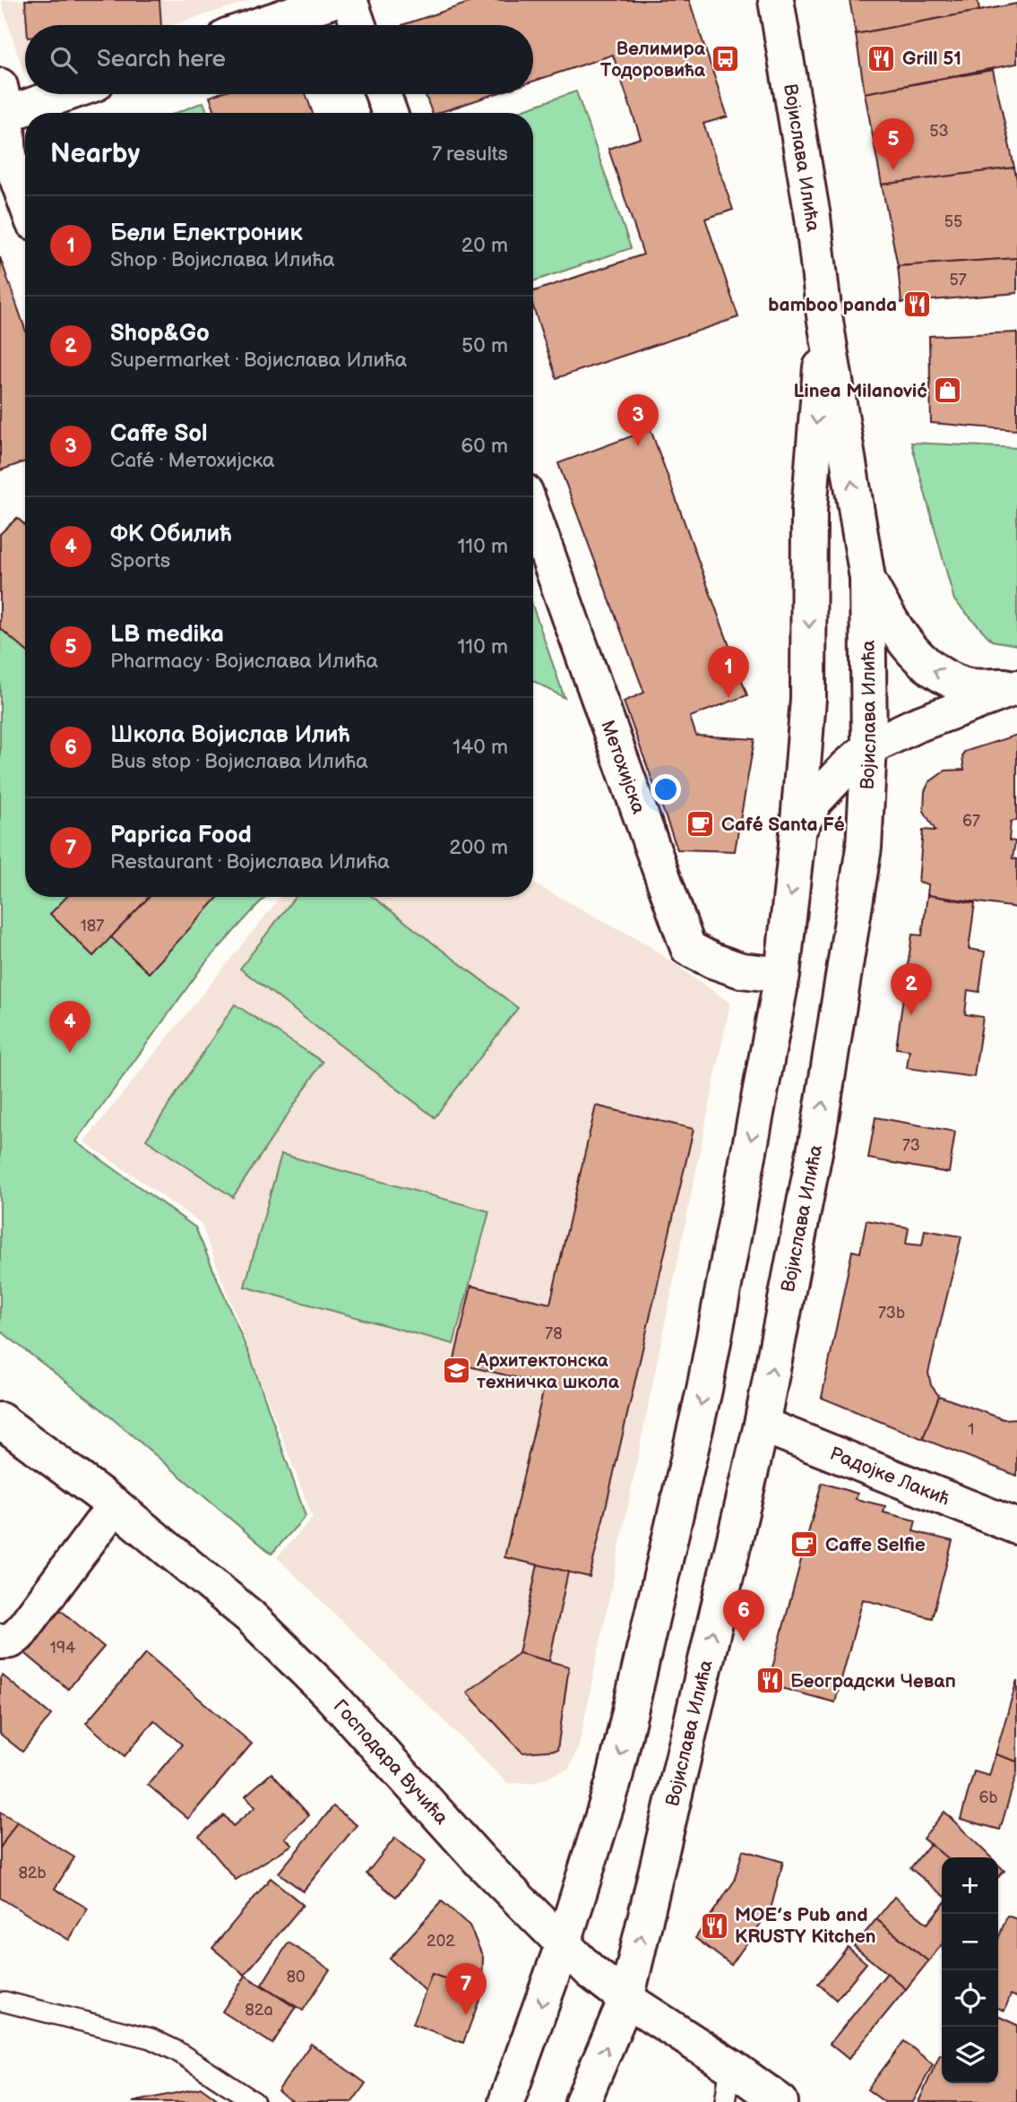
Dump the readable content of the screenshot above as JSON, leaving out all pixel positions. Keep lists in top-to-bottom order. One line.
{"streets":{"main road":["Војислава Илића","Метохијска","Радојке Лакић","Господара Вучића"]},"crossings":[["Војислава Илића","Метохијска"],["Војислава Илића","Радојке Лакић"],["Војислава Илића","Господара Вучића"]],"places":{"restaurant":["Grill 51","bamboo panda","Београдски Чевап","MOE’s Pub and KRUSTY Kitchen"],"bus stop":["Велимира Тодоровића"],"shop":["Linea Milanović"],"cafe":["Café Santa Fé","Caffe Selfie"],"school or university":["Архитектонска техничка школа"]},"house_numbers":["53","55","57","67","187","73","73b","78","1","194","6b","82b","202","80","82a"],"page":{"search":"Search here","heading":["Nearby","7 results"],"pins":["5","3","1","2","4","6","7"],"list":[{"mark":"1","name":"Бели Електроник","note":"Shop · Војислава Илића","value":"20 m"},{"mark":"2","name":"Shop&Go","note":"Supermarket · Војислава Илића","value":"50 m"},{"mark":"3","name":"Caffe Sol","note":"Café · Метохијска","value":"60 m"},{"mark":"4","name":"ФК Обилић","note":"Sports","value":"110 m"},{"mark":"5","name":"LB medika","note":"Pharmacy · Војислава Илића","value":"110 m"},{"mark":"6","name":"Школа Војислав Илић","note":"Bus stop · Војислава Илића","value":"140 m"},{"mark":"7","name":"Paprica Food","note":"Restaurant · Војислава Илића","value":"200 m"}],"map_buttons":["+","−"]}}
